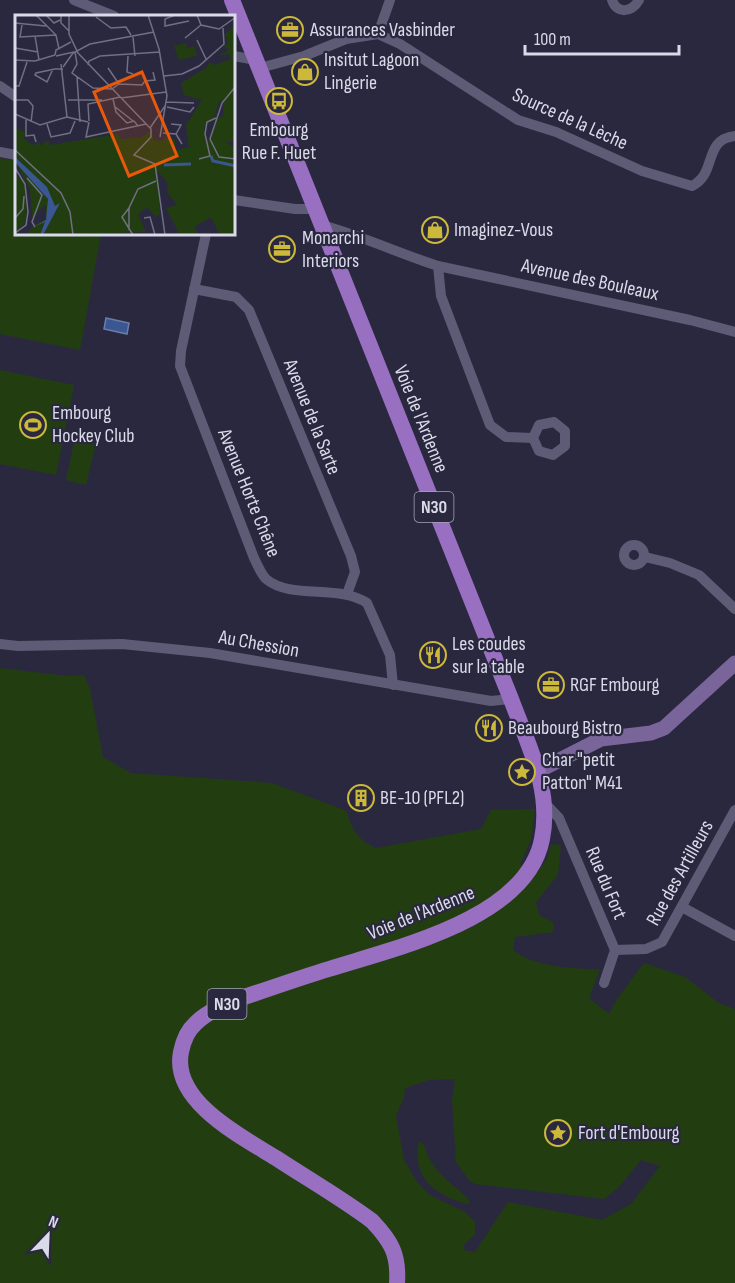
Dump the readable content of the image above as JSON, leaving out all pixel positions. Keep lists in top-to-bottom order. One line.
{"streets":{"main road":["Voie de l'Ardenne","N30"],"street":["Source de la Lèche","Avenue des Bouleaux","Avenue de la Sarte","Avenue Horte Chêne","Au Chession","Rue des Artilleurs","Rue du Fort"]},"crossings":[["Avenue des Bouleaux","Voie de l'Ardenne"],["Avenue de la Sarte","Avenue Horte Chêne"],["Voie de l'Ardenne","Au Chession"],["Voie de l'Ardenne","Rue du Fort"],["Rue des Artilleurs","Rue du Fort"]],"places":{"office":["Assurances Vasbinder","Monarchi Interiors","RGF Embourg"],"shop":["Insitut Lagoon Lingerie","Imaginez-Vous"],"bus stop":["Embourg Rue F. Huet"],"sports":["Embourg Hockey Club"],"restaurant":["Les coudes sur la table","Beaubourg Bistro"],"place":["Char \"petit Patton\" M41","Fort d'Embourg"],"building":["BE-10 (PFL2)"]},"scale_bar":"100 m","north":"top right"}
